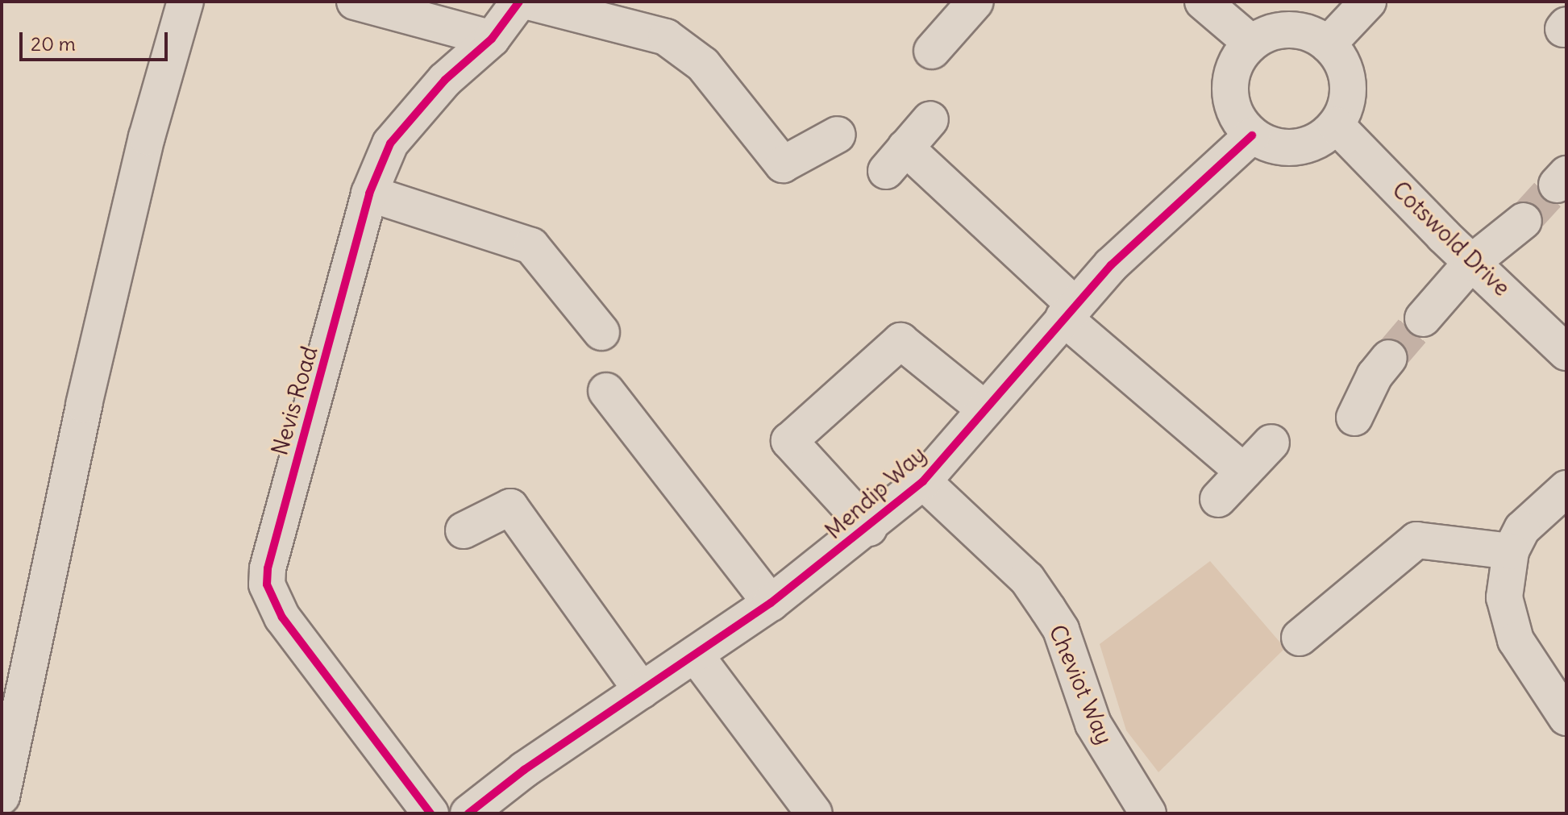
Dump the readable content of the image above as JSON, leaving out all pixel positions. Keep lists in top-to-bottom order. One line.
{"streets":{"street":["Cotswold Drive","Nevis Road","Mendip Way","Cheviot Way"]},"crossings":[["Cotswold Drive","Mendip Way"],["Mendip Way","Cheviot Way"]],"scale_bar":"20 m"}
